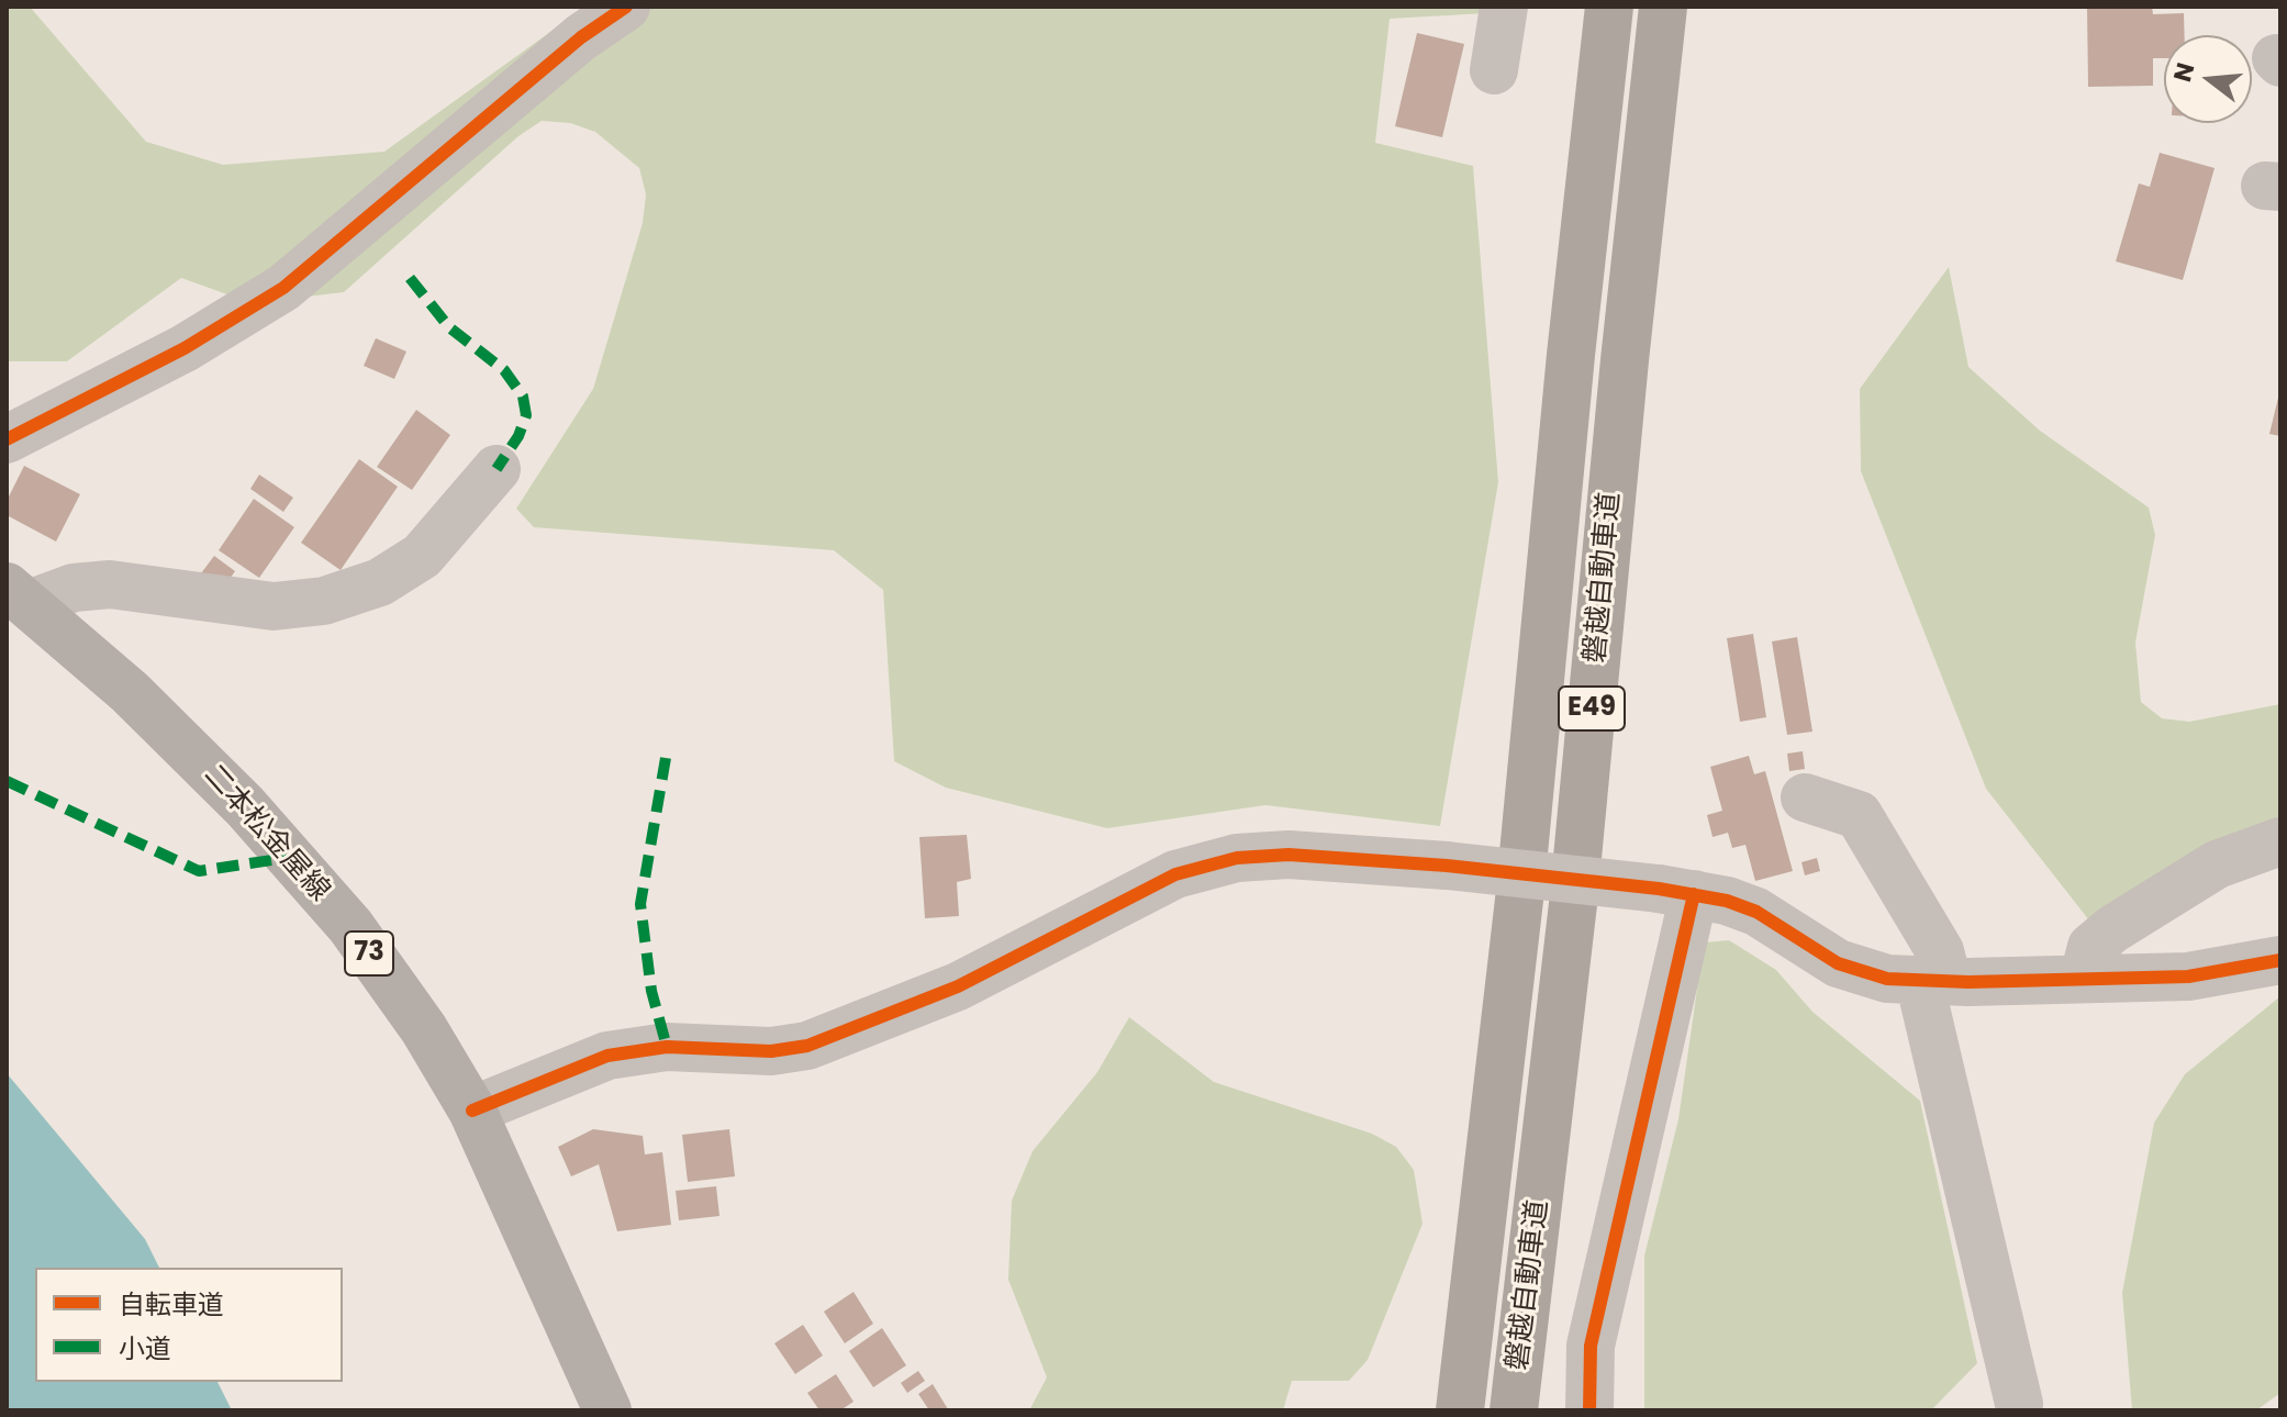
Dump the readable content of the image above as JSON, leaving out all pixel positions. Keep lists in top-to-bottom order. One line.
{"streets":{"highway":["磐越自動車道","E49"],"main road":["二本松金屋線","73"]},"legend":["自転車道","小道"],"north":"left"}
